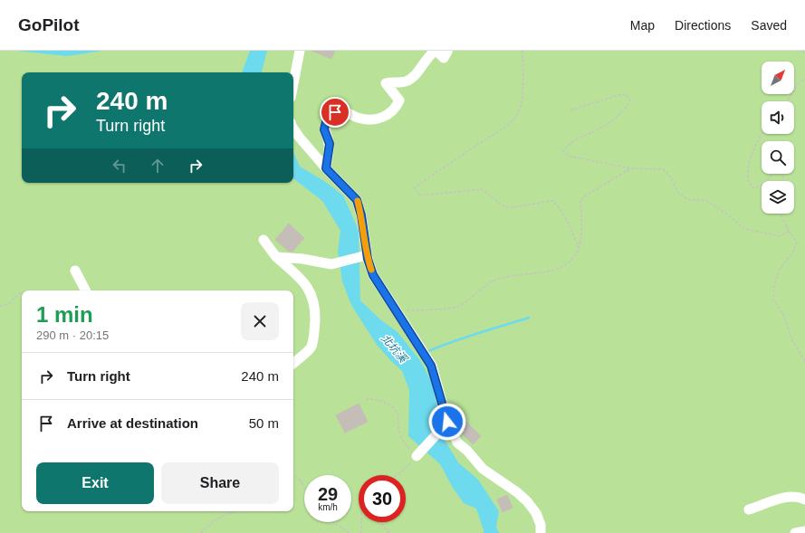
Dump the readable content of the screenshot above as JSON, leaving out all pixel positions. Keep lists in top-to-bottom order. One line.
{"water":["北坑溪"],"north":"top right","page":{"header":"GoPilot","nav":["Map","Directions","Saved"],"turn":["240 m","Turn right"],"heading":["1 min","290 m · 20:15"],"list":[{"name":"Turn right","value":"240 m"},{"name":"Arrive at destination","value":"50 m"}],"buttons":["Exit","Share"],"speed":"29 km/h","limit":"30"}}
